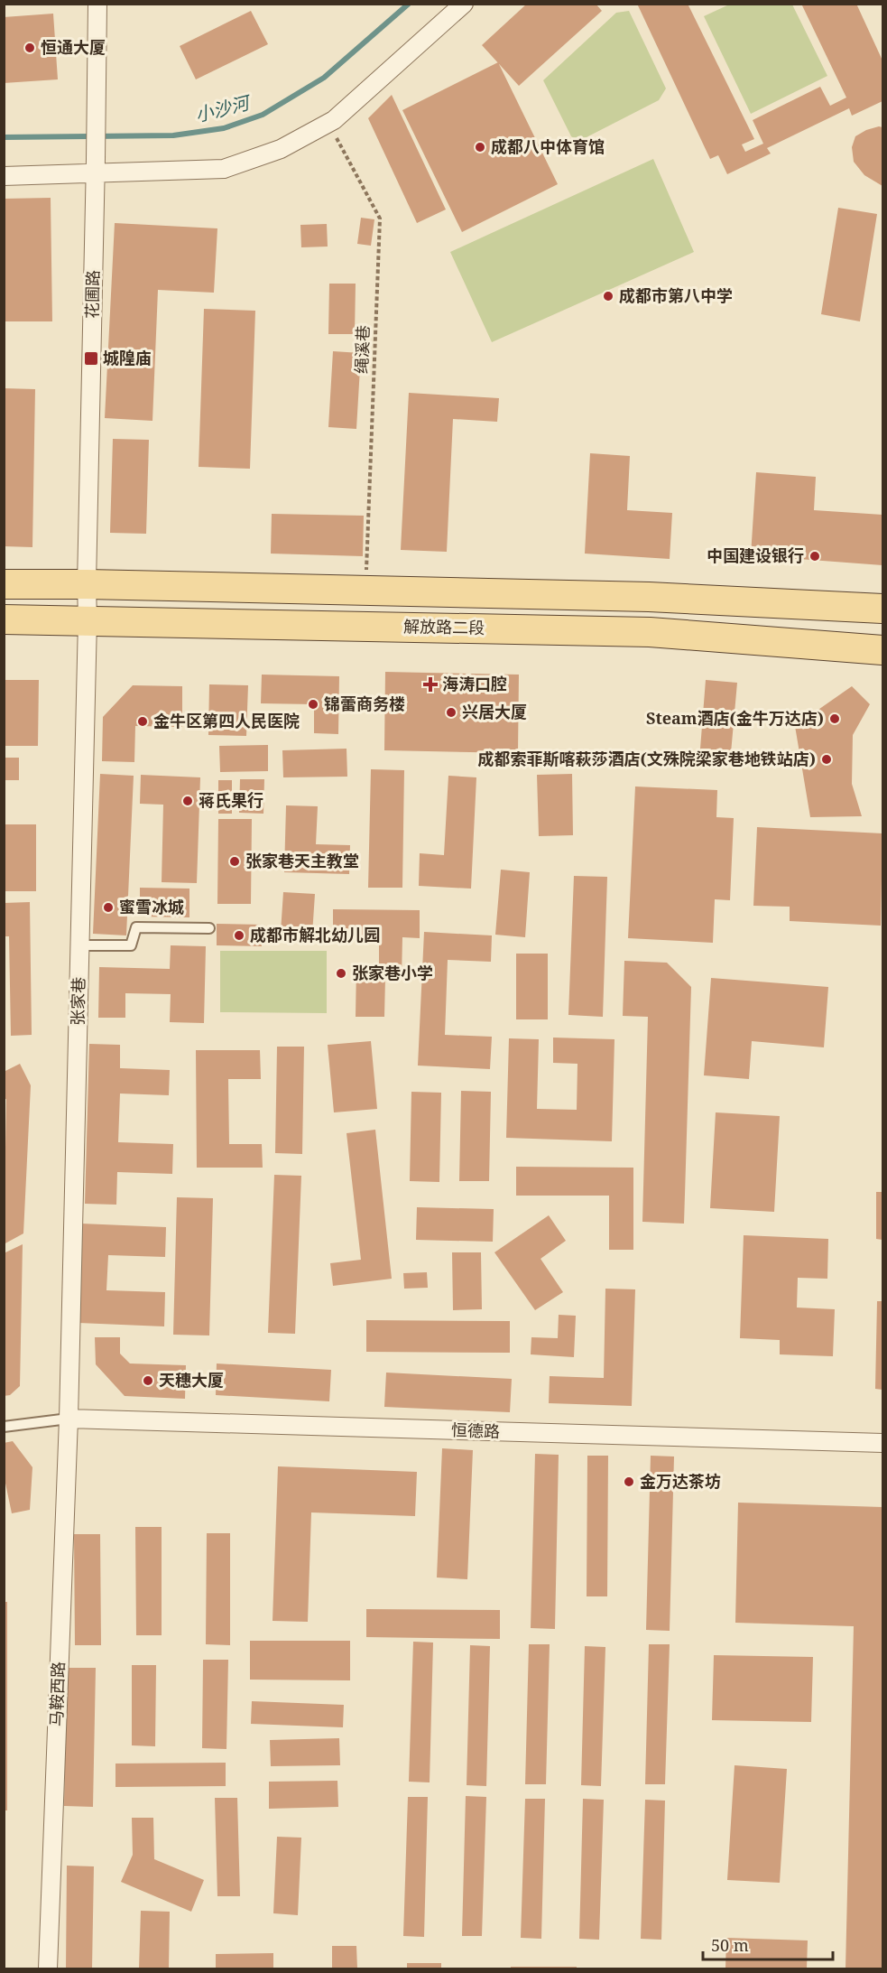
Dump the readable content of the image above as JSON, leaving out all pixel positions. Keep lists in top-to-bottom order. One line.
{"streets":{"main road":["解放路二段"],"street":["花圃路","张家巷","恒德路","马鞍西路"],"path":["绳溪巷"]},"crossings":[["花圃路","张家巷"],["解放路二段","张家巷"],["张家巷","恒德路"],["张家巷","马鞍西路"],["恒德路","马鞍西路"]],"water":["小沙河"],"places":{"other":["恒通大厦","成都八中体育馆","成都市第八中学","中国建设银行","锦蕾商务楼","兴居大厦","Steam酒店(金牛万达店)","金牛区第四人民医院","成都索菲斯喀萩莎酒店(文殊院梁家巷地铁站店)","蒋氏果行","张家巷天主教堂","蜜雪冰城","成都市解北幼儿园","张家巷小学","天穗大厦","金万达茶坊"],"transit":["城隍庙"],"health":["海涛口腔"]},"scale_bar":"50 m"}
